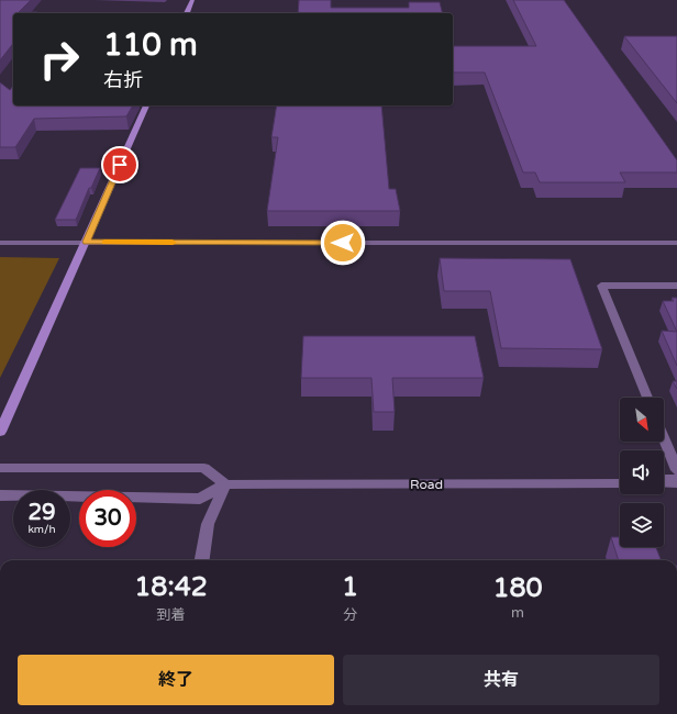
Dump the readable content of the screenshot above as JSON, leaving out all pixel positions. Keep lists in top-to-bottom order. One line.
{"streets":{"street":["Road"]},"north":"bottom right","page":{"turn":["110 m","右折"],"speed":"29 km/h","limit":"30","eta":["18:42","到着","1","分","180","m"],"buttons":["終了","共有"]}}
